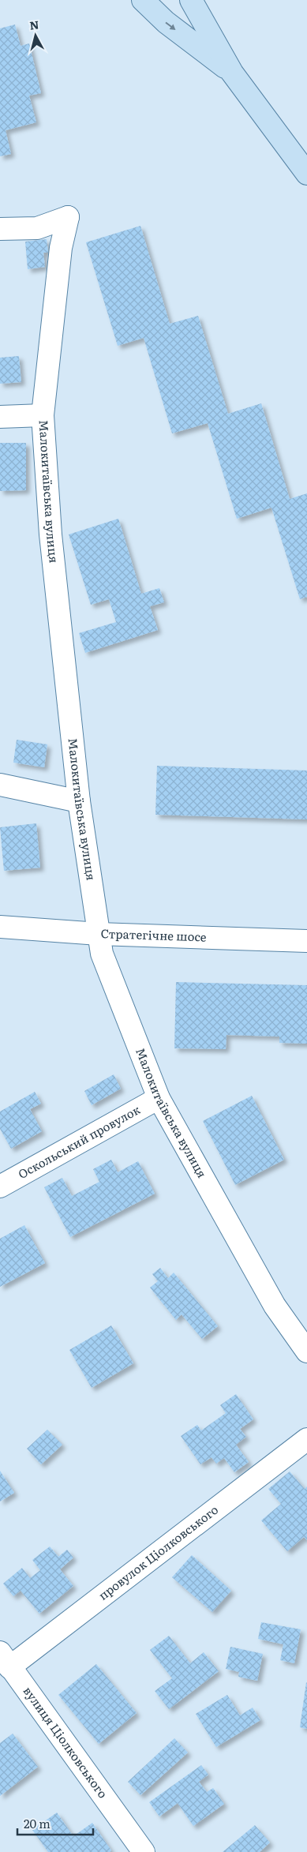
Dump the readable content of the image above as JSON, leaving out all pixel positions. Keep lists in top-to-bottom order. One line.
{"streets":{"street":["Малокитаївська вулиця","Стратегічне шосе","Оскольський провулок","провулок Ціолковського","вулиця Ціолковського"]},"crossings":[["Малокитаївська вулиця","Стратегічне шосе"],["Малокитаївська вулиця","Оскольський провулок"],["провулок Ціолковського","вулиця Ціолковського"]],"scale_bar":"20 m","north":"top"}
